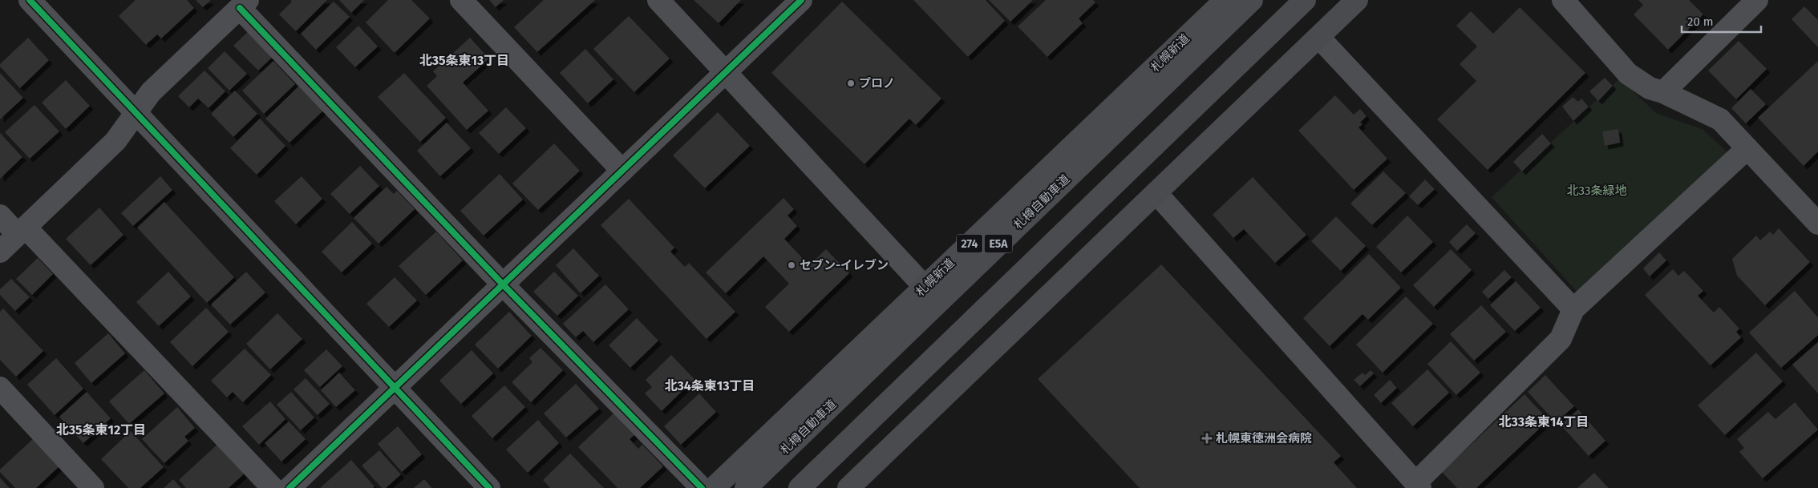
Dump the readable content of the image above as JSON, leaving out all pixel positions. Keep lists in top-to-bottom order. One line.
{"streets":{"highway":["札幌新道","札樽自動車道","274","E5A"]},"districts":["北35条東13丁目","北34条東13丁目","北33条東14丁目","北35条東12丁目"],"parks":["北33条緑地"],"places":{"other":["プロノ","セブン-イレブン"],"health":["札幌東徳洲会病院"]},"scale_bar":"20 m"}
